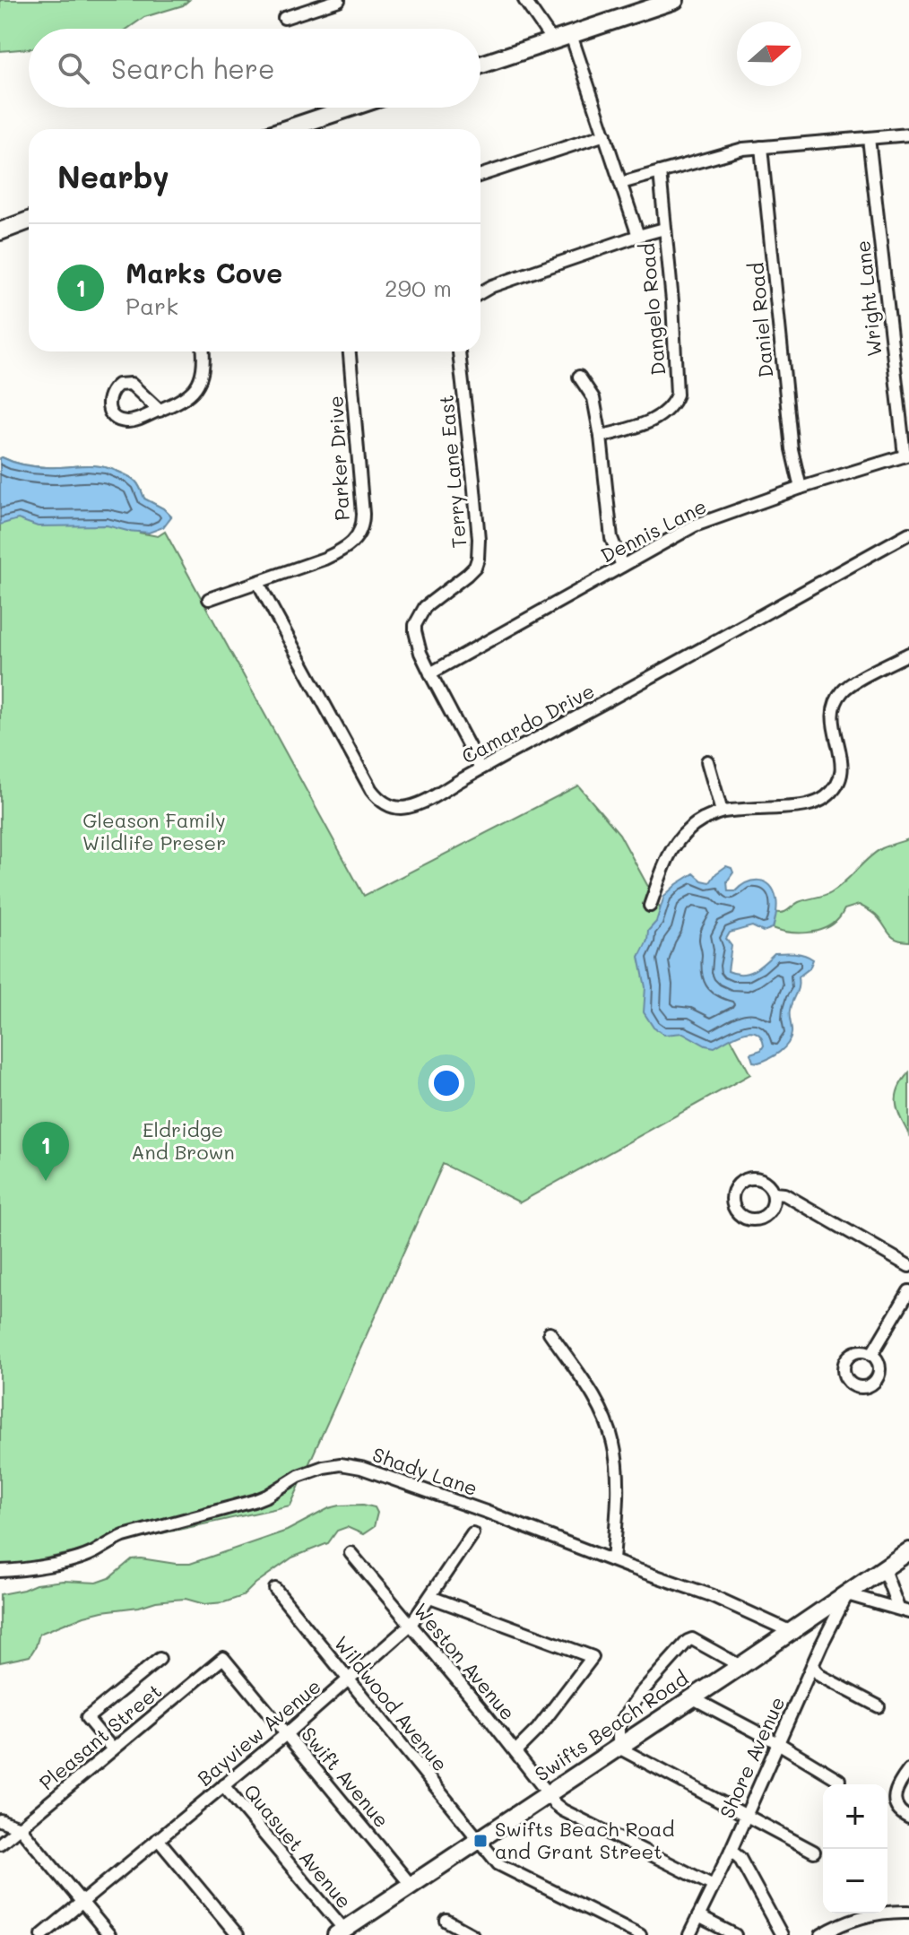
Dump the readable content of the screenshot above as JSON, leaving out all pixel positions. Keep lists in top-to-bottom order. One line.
{"streets":{"street":["Wright Lane","Dangelo Road","Daniel Road","Parker Drive","Terry Lane East","Dennis Lane","Camardo Drive","Shady Lane","Weston Avenue","Wildwood Avenue","Swifts Beach Road","Bayview Avenue","Pleasant Street","Shore Avenue","Swift Avenue","Quasuet Avenue"]},"crossings":[["Wright Lane","Dennis Lane"],["Daniel Road","Dennis Lane"],["Parker Drive","Camardo Drive"],["Terry Lane East","Dennis Lane"],["Terry Lane East","Camardo Drive"],["Shady Lane","Swifts Beach Road"],["Weston Avenue","Swifts Beach Road"],["Weston Avenue","Bayview Avenue"],["Weston Avenue","Shore Avenue"],["Wildwood Avenue","Swifts Beach Road"],["Wildwood Avenue","Bayview Avenue"],["Swifts Beach Road","Shore Avenue"],["Swifts Beach Road","Swift Avenue"],["Swifts Beach Road","Quasuet Avenue"],["Bayview Avenue","Swift Avenue"],["Bayview Avenue","Quasuet Avenue"],["Pleasant Street","Swift Avenue"]],"parks":["Gleason Family Wildlife Preser","Eldridge And Brown"],"places":{"transit":["Swifts Beach Road and Grant Street"]},"north":"right","page":{"search":"Search here","heading":"Nearby","list":[{"mark":"1","name":"Marks Cove","note":"Park","value":"290 m"}],"pins":"1","map_buttons":["+","−"]}}
